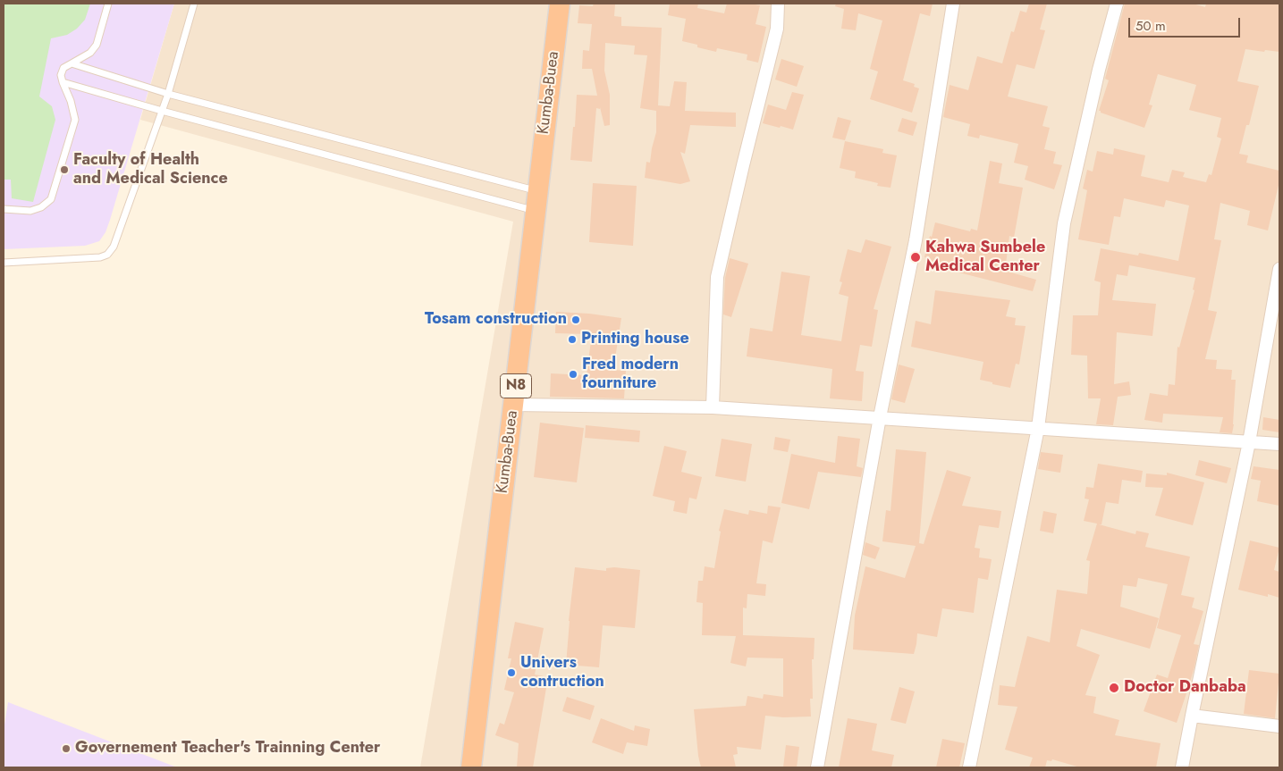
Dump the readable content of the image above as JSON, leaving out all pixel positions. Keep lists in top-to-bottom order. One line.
{"streets":{"highway":["Kumba-Buea","N8"]},"places":["Faculty of Health and Medical Science","Kahwa Sumbele Medical Center","Tosam construction","Printing house","Fred modern fourniture","Univers contruction","Doctor Danbaba","Governement Teacher's Trainning Center"],"scale_bar":"50 m"}
